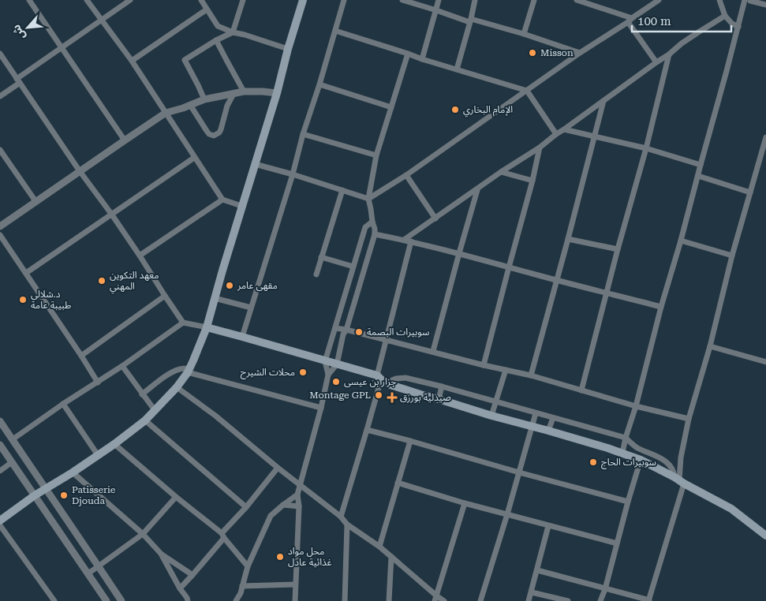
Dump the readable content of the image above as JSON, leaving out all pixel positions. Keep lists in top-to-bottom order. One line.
{"places":{"other":["Misson","الإمام البخاري","معهد التكوين المهني","مقهى عامر","د.شلالي طبيبة عامة","سوبيرات البصمة","محلات الشيرح","جزار بن عيسى","Montage GPL","سوبيرات الحاج","Patisserie Djouda","محل مواد غذائية عادل"],"health":["صيدلية بورزق"]},"scale_bar":"100 m","north":"bottom left"}
